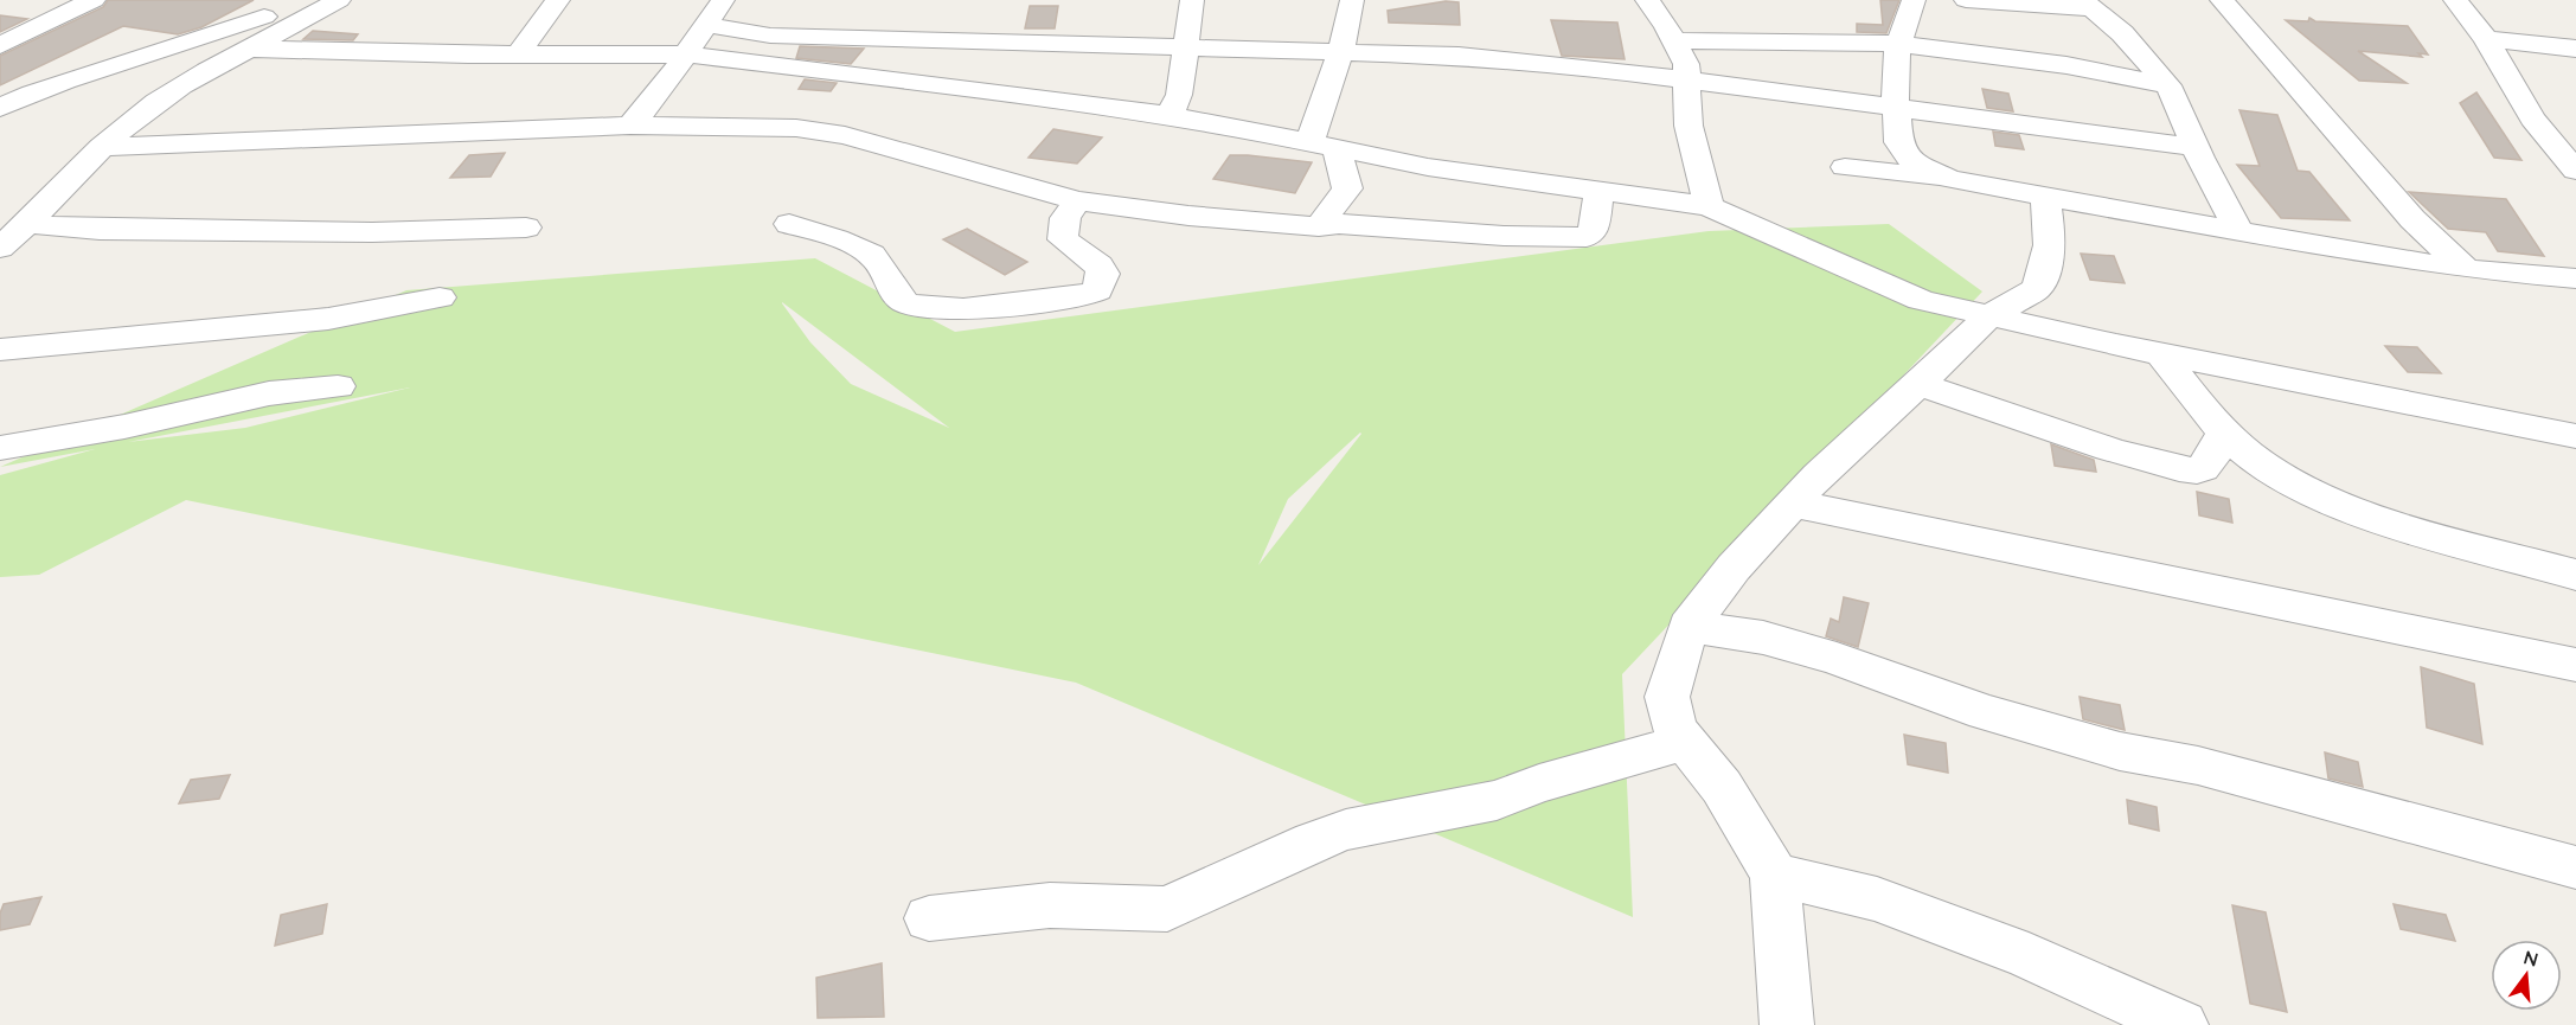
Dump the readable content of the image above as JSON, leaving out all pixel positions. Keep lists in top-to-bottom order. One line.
{"north":"top"}
